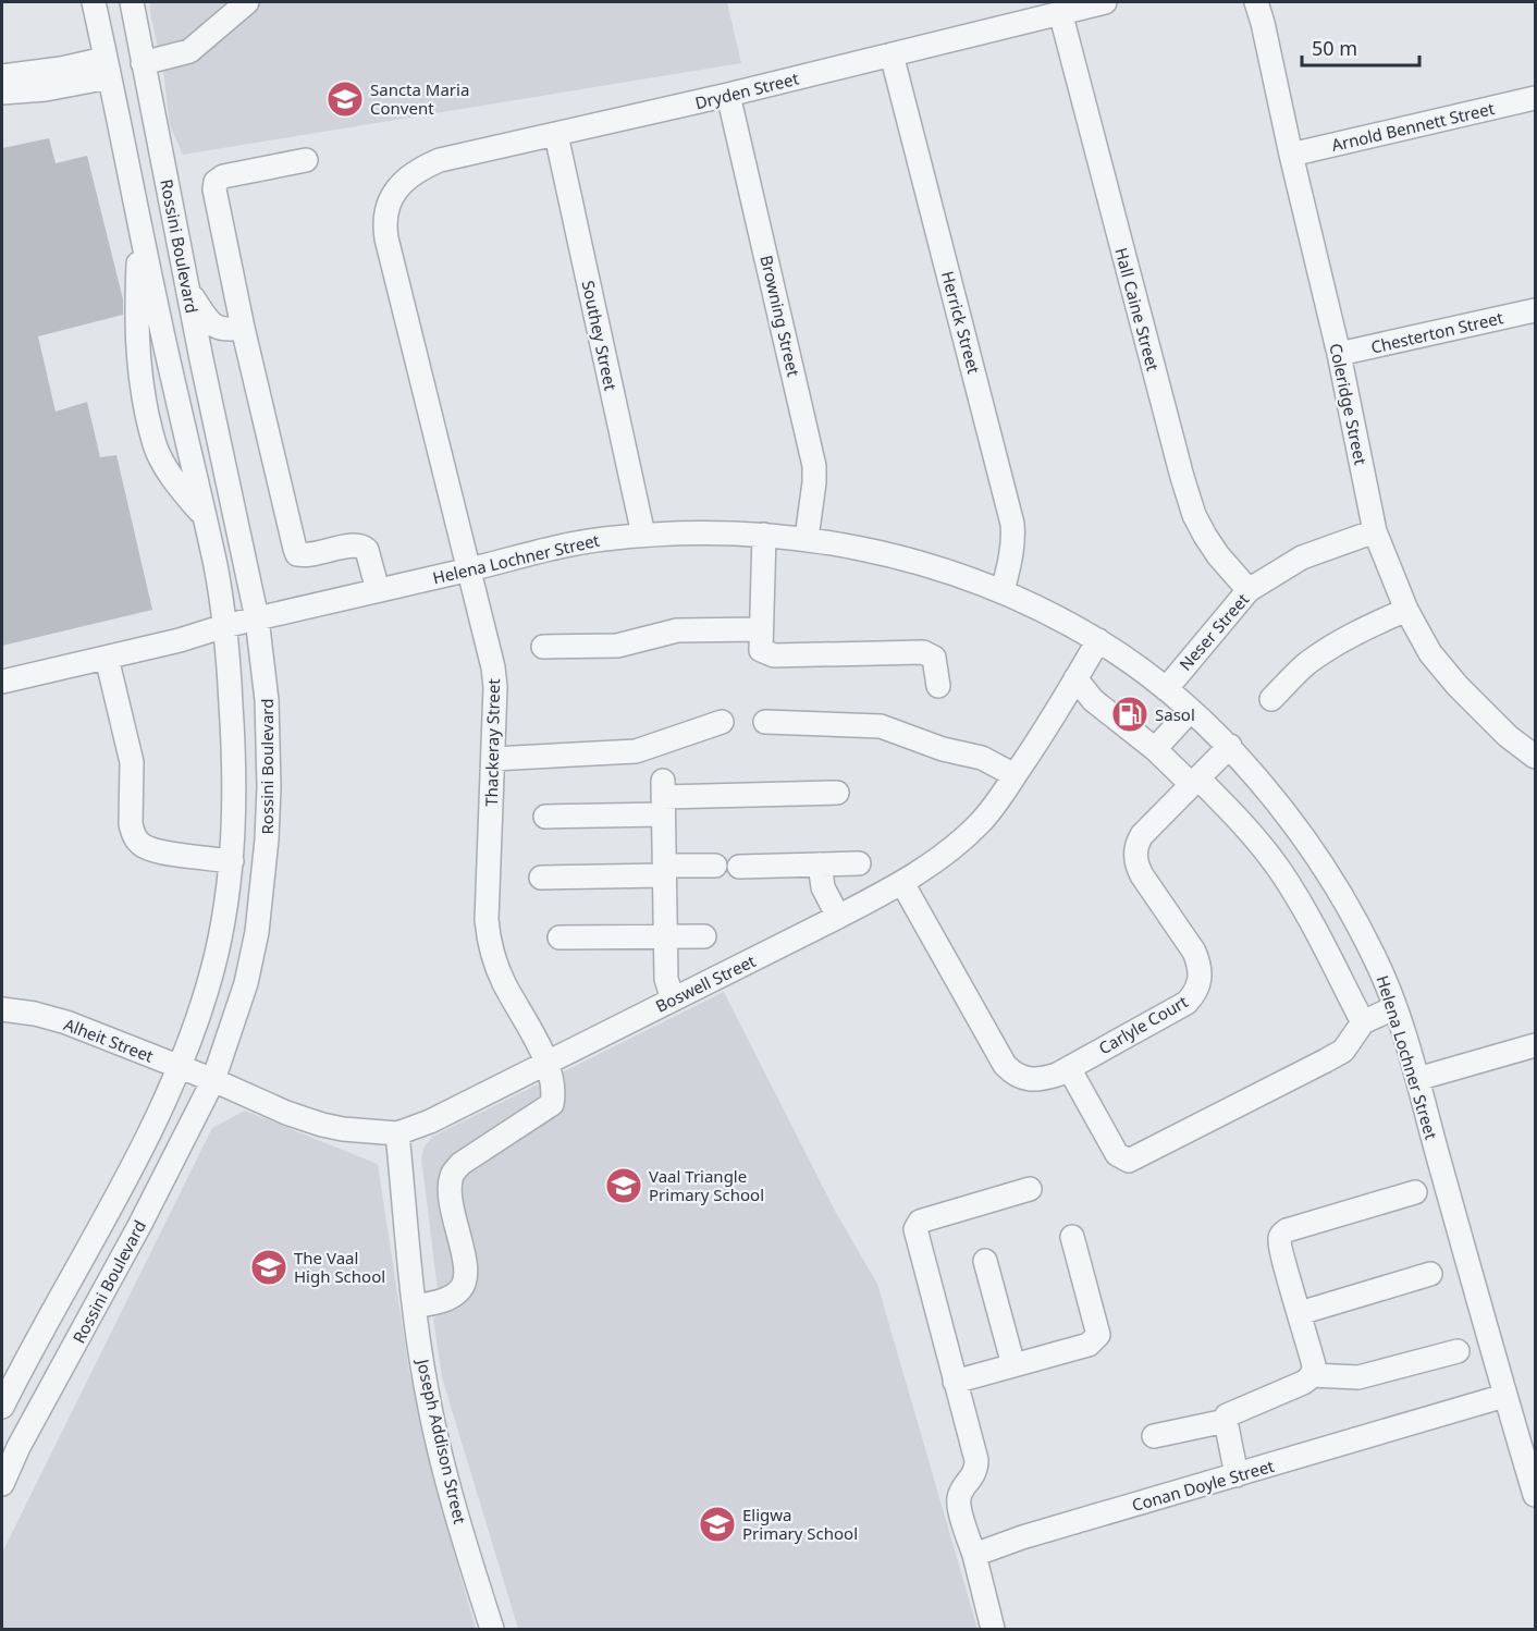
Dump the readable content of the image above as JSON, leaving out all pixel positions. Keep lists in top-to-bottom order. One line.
{"streets":{"street":["Dryden Street","Arnold Bennett Street","Rossini Boulevard","Hall Caine Street","Browning Street","Herrick Street","Chesterton Street","Southey Street","Coleridge Street","Helena Lochner Street","Neser Street","Thackeray Street","Boswell Street","Carlyle Court","Alheit Street","Joseph Addison Street","Conan Doyle Street"]},"crossings":[["Dryden Street","Hall Caine Street"],["Dryden Street","Browning Street"],["Dryden Street","Herrick Street"],["Dryden Street","Southey Street"],["Dryden Street","Thackeray Street"],["Arnold Bennett Street","Coleridge Street"],["Rossini Boulevard","Helena Lochner Street"],["Rossini Boulevard","Boswell Street"],["Rossini Boulevard","Alheit Street"],["Hall Caine Street","Neser Street"],["Browning Street","Helena Lochner Street"],["Herrick Street","Helena Lochner Street"],["Chesterton Street","Coleridge Street"],["Southey Street","Helena Lochner Street"],["Coleridge Street","Neser Street"],["Helena Lochner Street","Neser Street"],["Helena Lochner Street","Thackeray Street"],["Helena Lochner Street","Boswell Street"],["Helena Lochner Street","Carlyle Court"],["Helena Lochner Street","Conan Doyle Street"],["Thackeray Street","Boswell Street"],["Thackeray Street","Joseph Addison Street"],["Boswell Street","Carlyle Court"],["Boswell Street","Alheit Street"],["Boswell Street","Joseph Addison Street"]],"places":{"school or university":["Sancta Maria Convent","Vaal Triangle Primary School","The Vaal High School","Eligwa Primary School"],"fuel station":["Sasol"]},"scale_bar":"50 m"}
